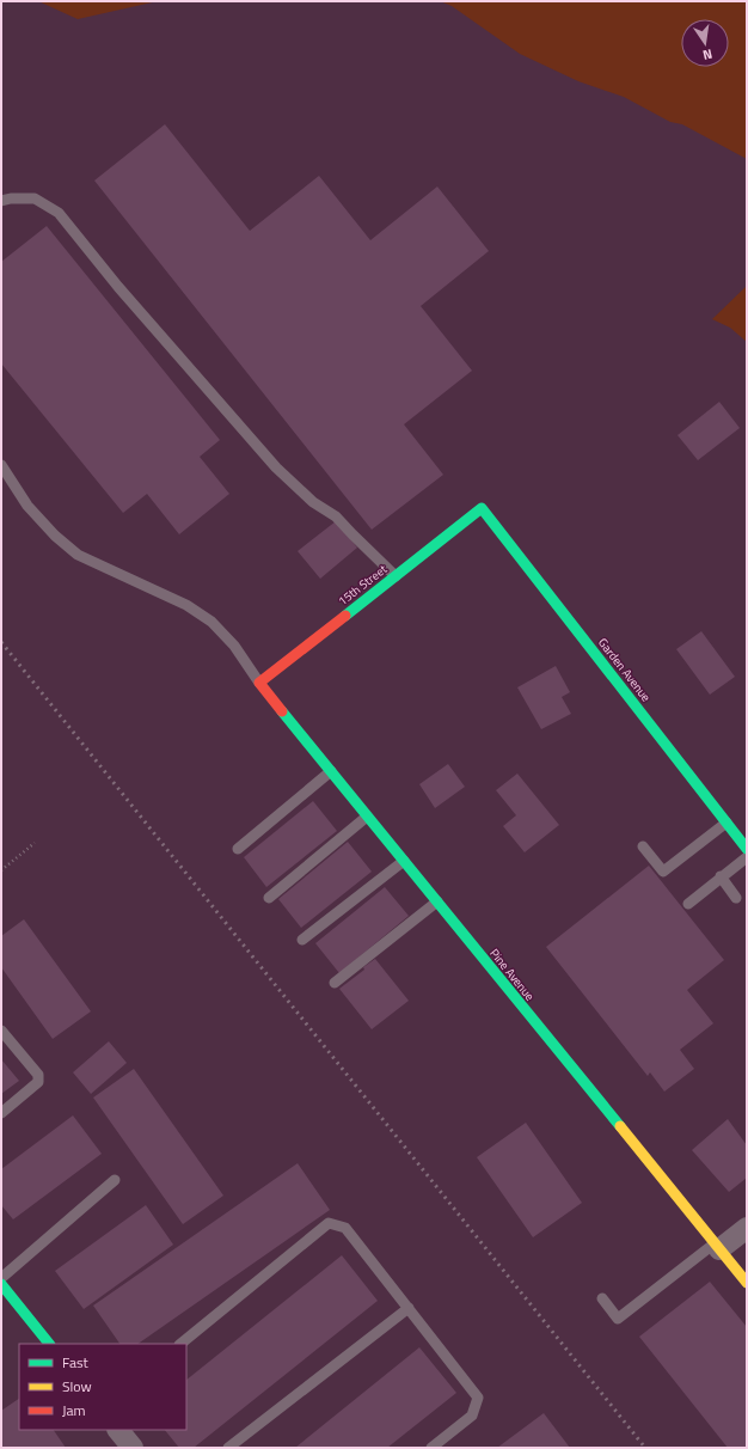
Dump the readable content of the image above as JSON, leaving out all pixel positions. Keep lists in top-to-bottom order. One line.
{"streets":{"street":["15th Street","Garden Avenue","Pine Avenue"]},"crossings":[["15th Street","Garden Avenue"],["15th Street","Pine Avenue"]],"legend":["Fast","Slow","Jam"],"north":"bottom"}
